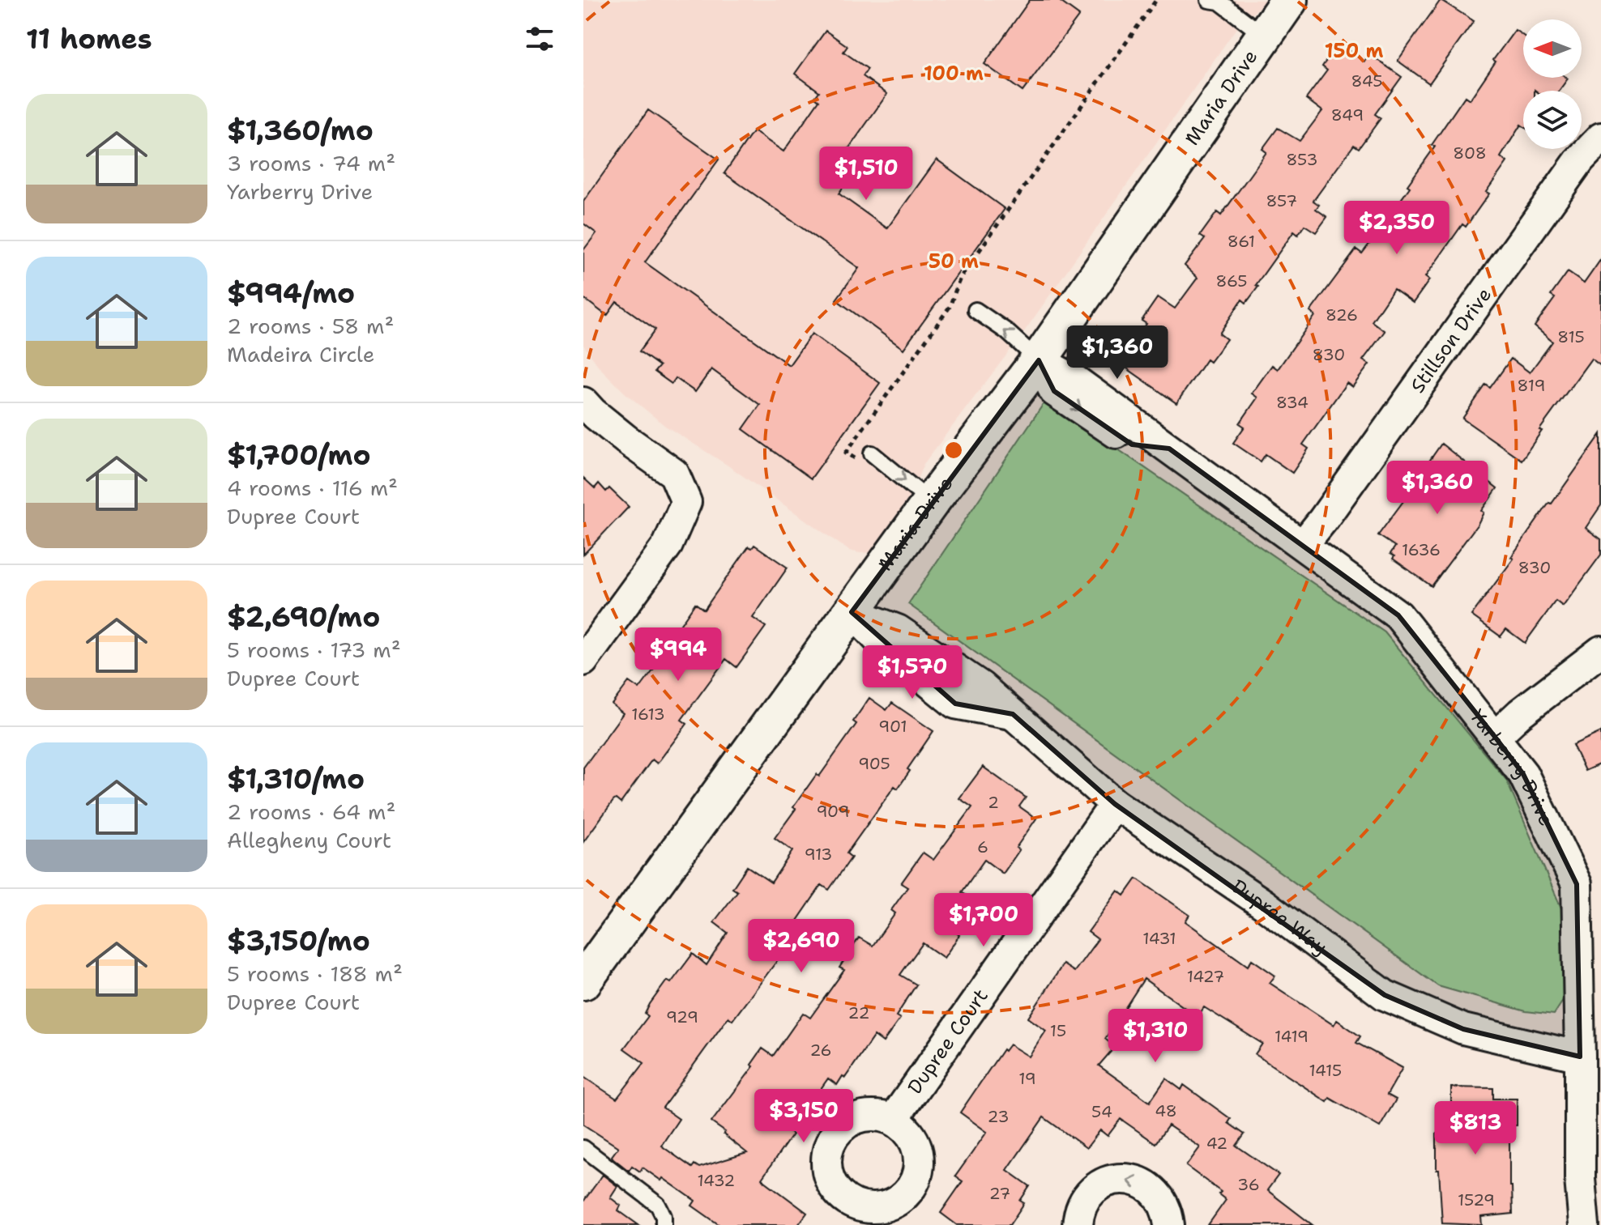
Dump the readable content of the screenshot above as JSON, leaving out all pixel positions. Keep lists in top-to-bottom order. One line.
{"streets":{"street":["Maria Drive","Stillson Drive","Yarberry Drive","Dupree Way","Dupree Court"]},"crossings":[["Maria Drive","Yarberry Drive"],["Maria Drive","Dupree Way"],["Stillson Drive","Yarberry Drive"],["Yarberry Drive","Dupree Way"],["Dupree Way","Dupree Court"]],"house_numbers":["845","849","808","853","857","861","865","826","815","830","819","834","1636","830","1613","901","905","2","909","6","913","1431","1427","22","929","15","1419","26","1415","19","48","54","23","42","1432","36","27","1529"],"north":"left","page":{"heading":"11 homes","list":[{"name":"$1,360/mo","note":"3 rooms · 74 m² · Yarberry Drive"},{"name":"$994/mo","note":"2 rooms · 58 m² · Madeira Circle"},{"name":"$1,700/mo","note":"4 rooms · 116 m² · Dupree Court"},{"name":"$2,690/mo","note":"5 rooms · 173 m² · Dupree Court"},{"name":"$1,310/mo","note":"2 rooms · 64 m² · Allegheny Court"},{"name":"$3,150/mo","note":"5 rooms · 188 m² · Dupree Court"}],"price":["$1,510","$2,350","$1,360","$1,360","$994","$1,570","$1,700","$2,690","$1,310","$3,150","$813"]},"rings":["150 m","100 m","50 m"]}
